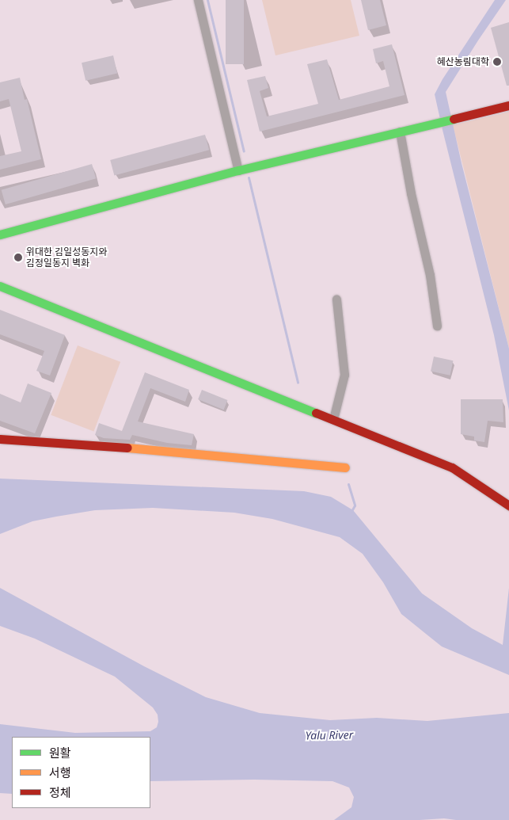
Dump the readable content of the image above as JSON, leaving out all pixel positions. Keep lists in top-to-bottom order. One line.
{"water":["Yalu River"],"places":["혜산농림대학","위대한 김일성동지와 김정일동지 벽화"],"legend":["원활","서행","정체"]}
